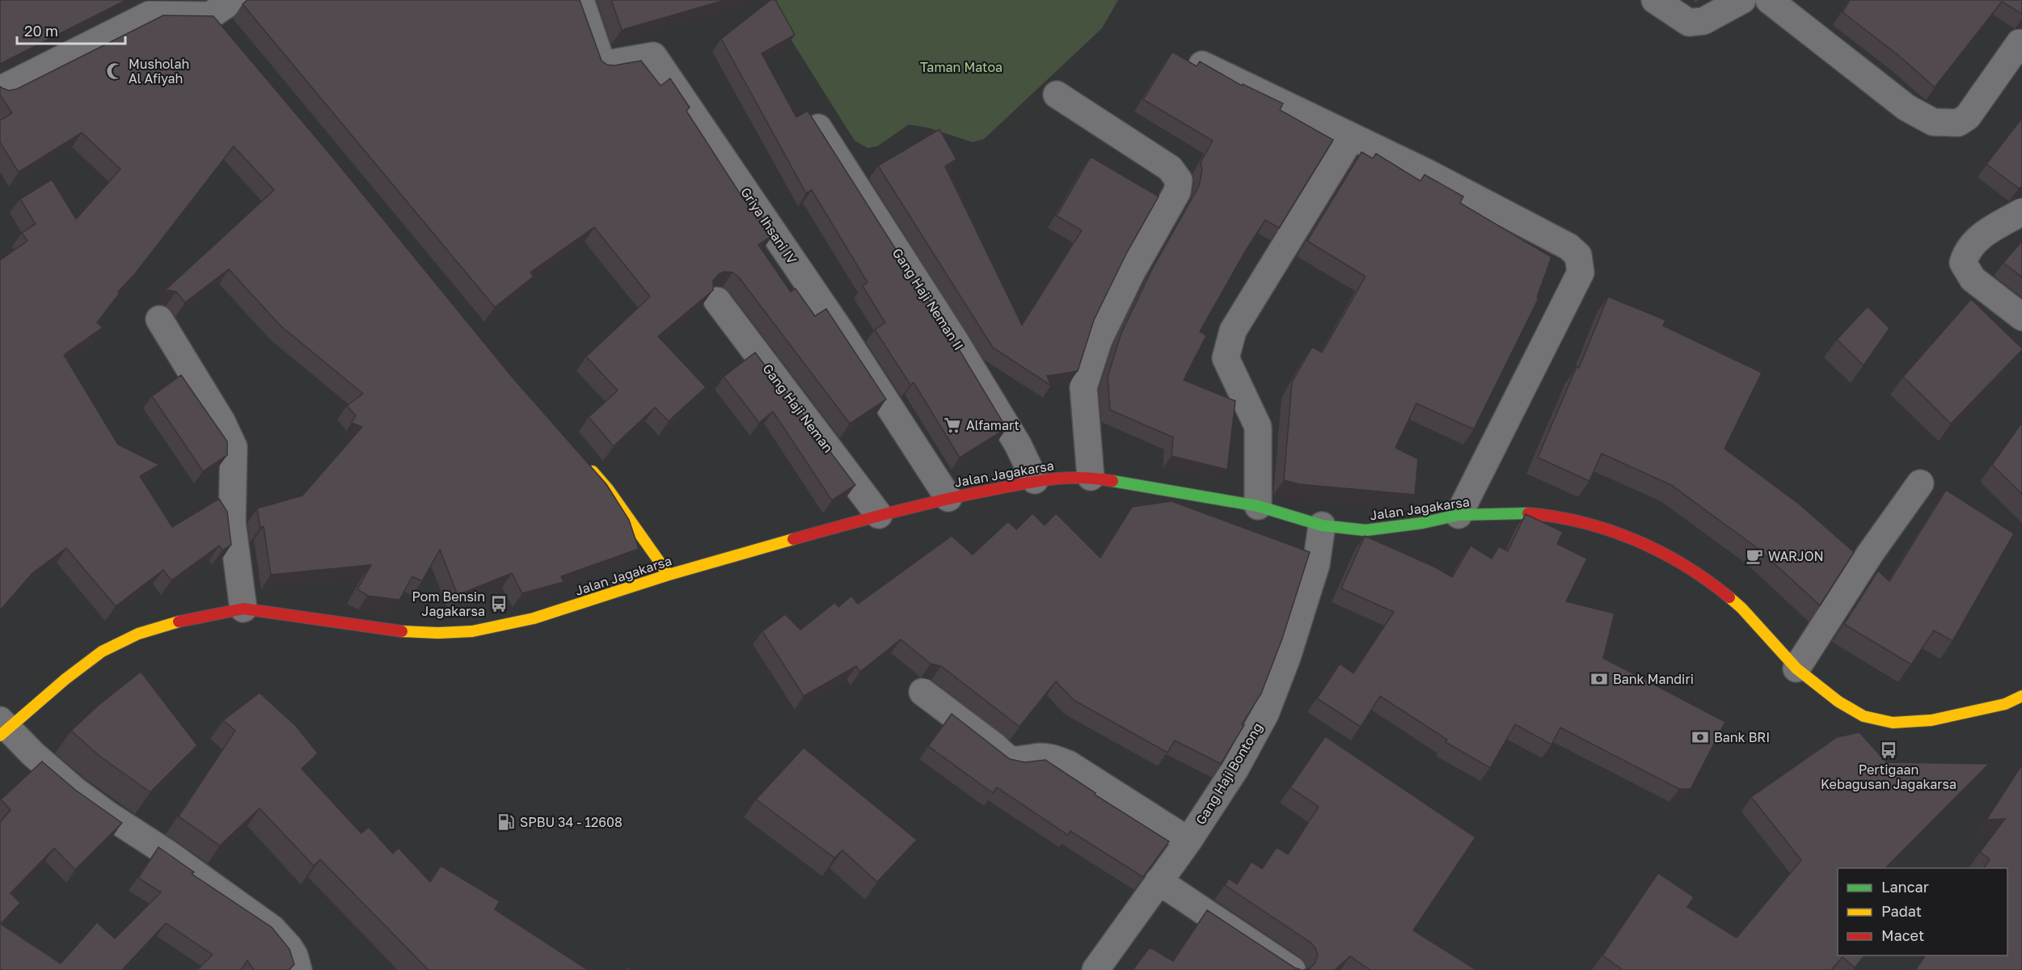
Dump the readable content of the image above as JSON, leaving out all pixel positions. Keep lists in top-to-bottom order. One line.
{"streets":{"main road":["Jalan Jagakarsa"],"street":["Griya Ihsani IV","Gang Haji Neman II","Gang Haji Neman","Gang Haji Bontong"]},"crossings":[["Griya Ihsani IV","Jalan Jagakarsa"],["Gang Haji Neman II","Jalan Jagakarsa"],["Gang Haji Neman","Jalan Jagakarsa"],["Jalan Jagakarsa","Gang Haji Bontong"]],"parks":["Taman Matoa"],"places":{"mosque":["Musholah Al Afiyah"],"supermarket":["Alfamart"],"cafe":["WARJON"],"bus stop":["Pom Bensin Jagakarsa","Pertigaan Kebagusan Jagakarsa"],"bank":["Bank Mandiri","Bank BRI"],"fuel station":["SPBU 34 - 12608"]},"legend":["Lancar","Padat","Macet"],"scale_bar":"20 m"}
